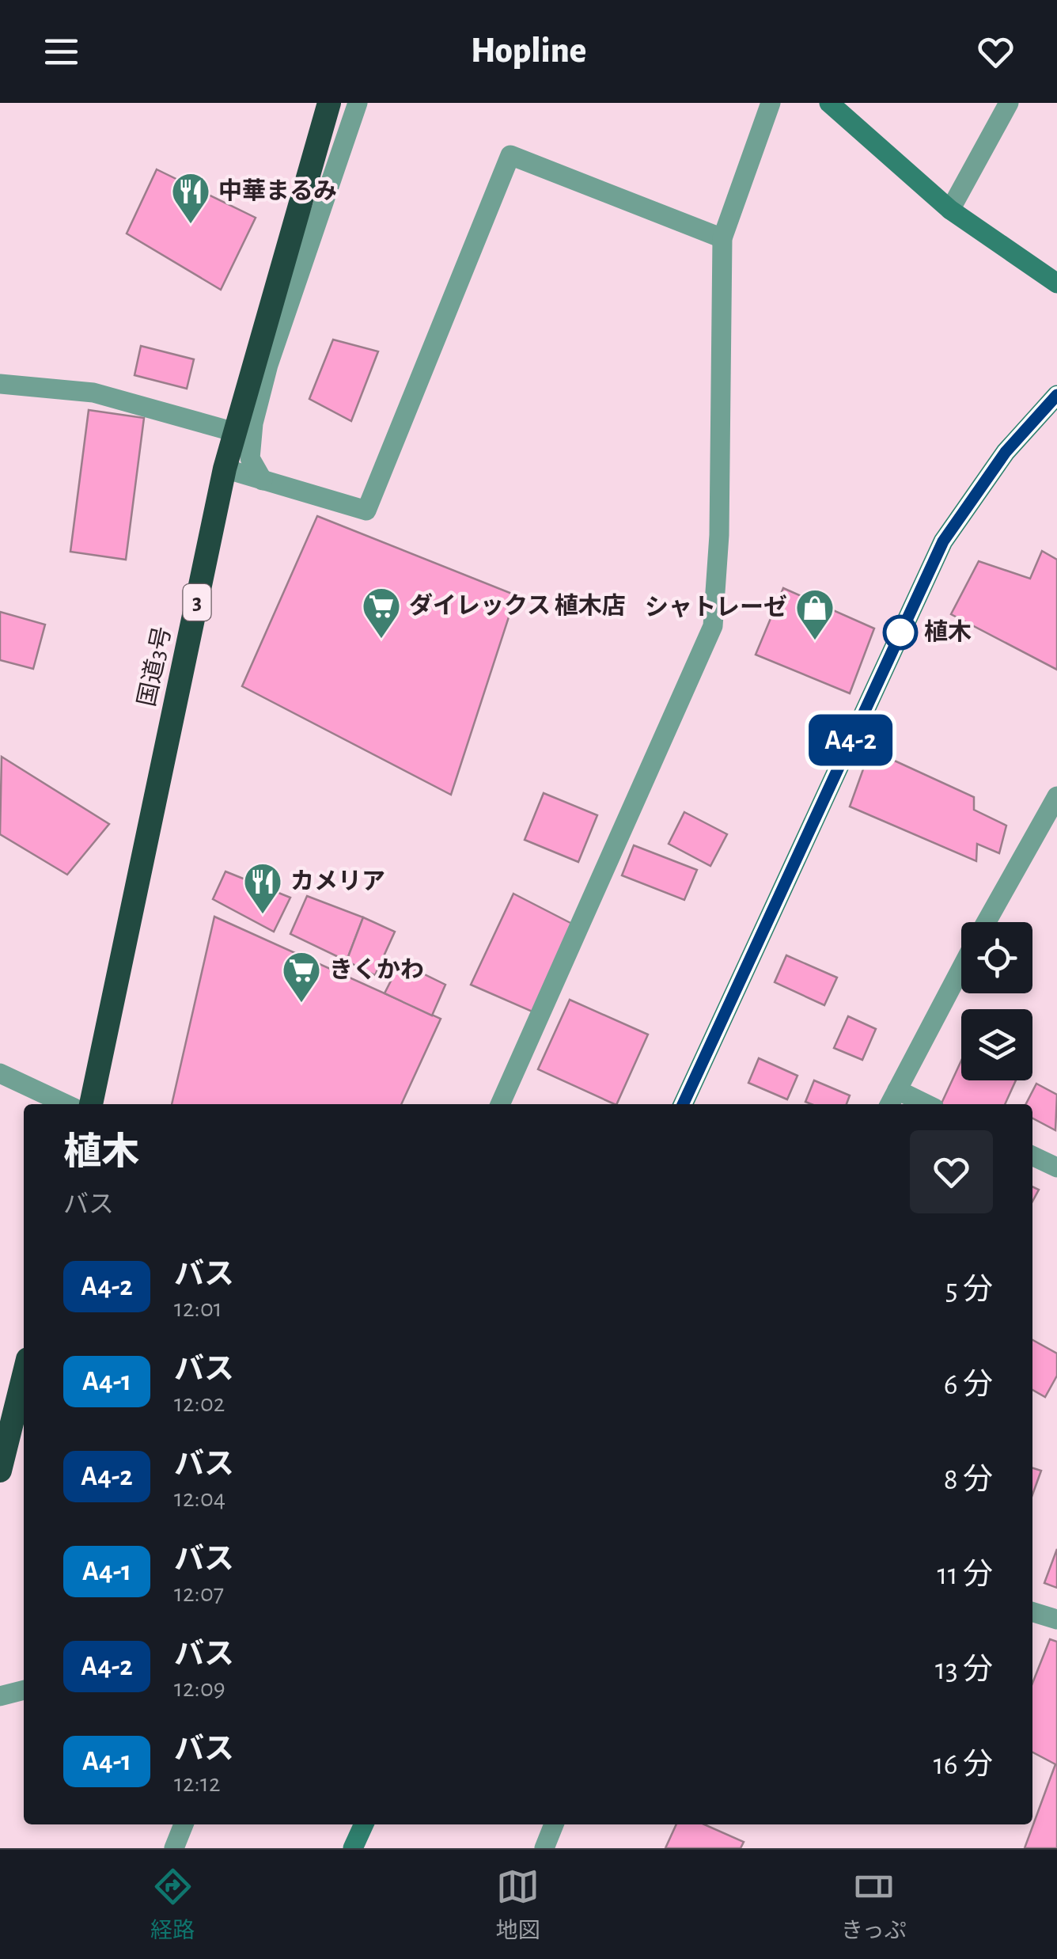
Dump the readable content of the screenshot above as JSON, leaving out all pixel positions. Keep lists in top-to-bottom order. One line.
{"streets":{"highway":["3","国道3号"]},"places":{"restaurant":["中華まるみ","カメリア"],"other":["植木"],"supermarket":["ダイレックス 植木店","きくかわ"],"shop":["シャトレーゼ"]},"lines":["bus line A4-2"],"page":{"header":"Hopline","on_map":"A4-2","heading":["植木","バス"],"list":[{"mark":"A4-2","name":"バス","note":"12:01","value":"5 分"},{"mark":"A4-1","name":"バス","note":"12:02","value":"6 分"},{"mark":"A4-2","name":"バス","note":"12:04","value":"8 分"},{"mark":"A4-1","name":"バス","note":"12:07","value":"11 分"},{"mark":"A4-2","name":"バス","note":"12:09","value":"13 分"},{"mark":"A4-1","name":"バス","note":"12:12","value":"16 分"}],"tabs":["経路","地図","きっぷ"]}}
